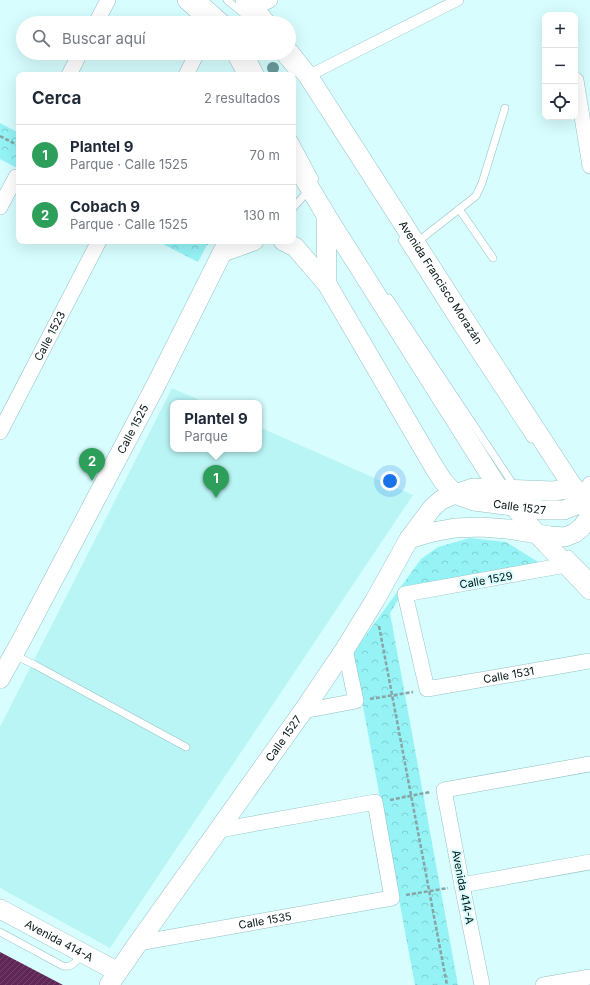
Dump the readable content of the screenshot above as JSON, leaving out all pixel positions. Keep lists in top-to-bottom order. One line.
{"streets":{"street":["Avenida Francisco Morazán","Calle 1523","Calle 1525","Calle 1527","Calle 1529","Calle 1531","Avenida 414-A","Calle 1535"]},"crossings":[["Avenida Francisco Morazán","Calle 1527"],["Calle 1527","Avenida 414-A"],["Calle 1527","Calle 1535"],["Calle 1529","Calle 1531"]],"page":{"map_buttons":["+","−"],"search":"Buscar aquí","heading":["Cerca","2 resultados"],"list":[{"mark":"1","name":"Plantel 9","note":"Parque · Calle 1525","value":"70 m"},{"mark":"2","name":"Cobach 9","note":"Parque · Calle 1525","value":"130 m"}],"popup":["Plantel 9","Parque"],"pins":["2","1"]}}
